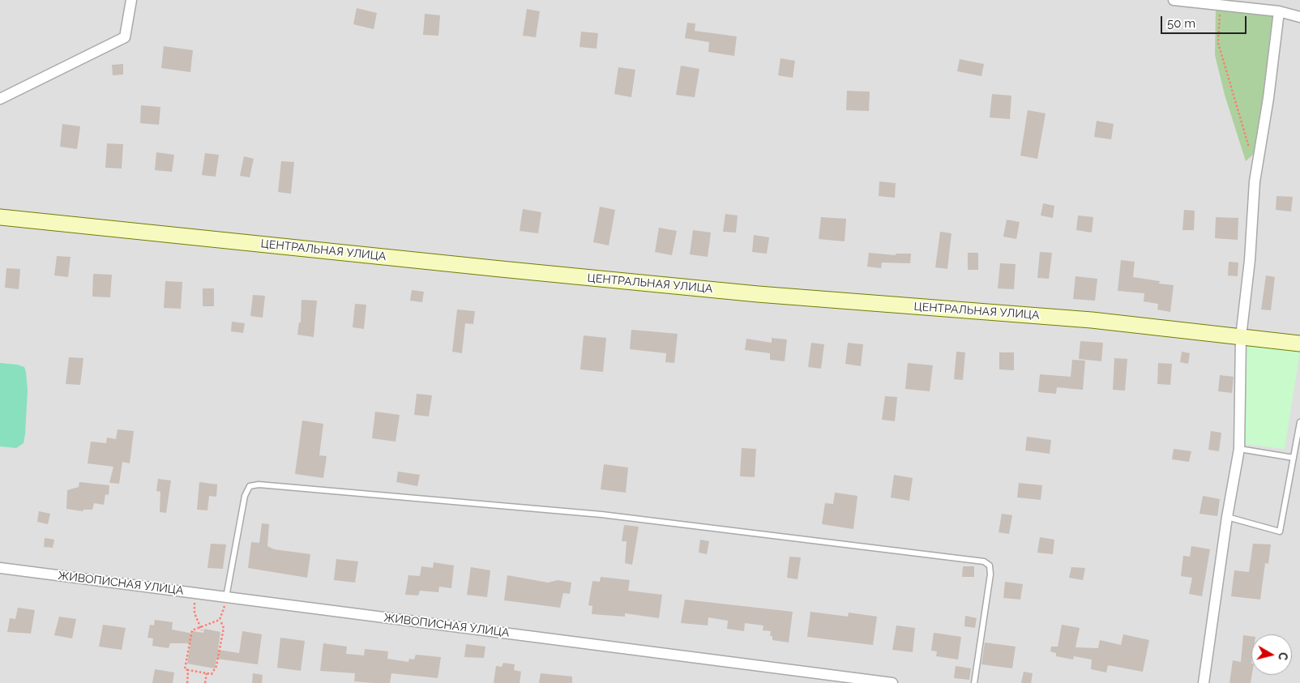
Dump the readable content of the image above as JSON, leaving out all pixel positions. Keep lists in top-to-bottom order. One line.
{"streets":{"street":["ЦЕНТРАЛЬНАЯ УЛИЦА","ЖИВОПИСНАЯ УЛИЦА"]},"scale_bar":"50 m","north":"right"}
